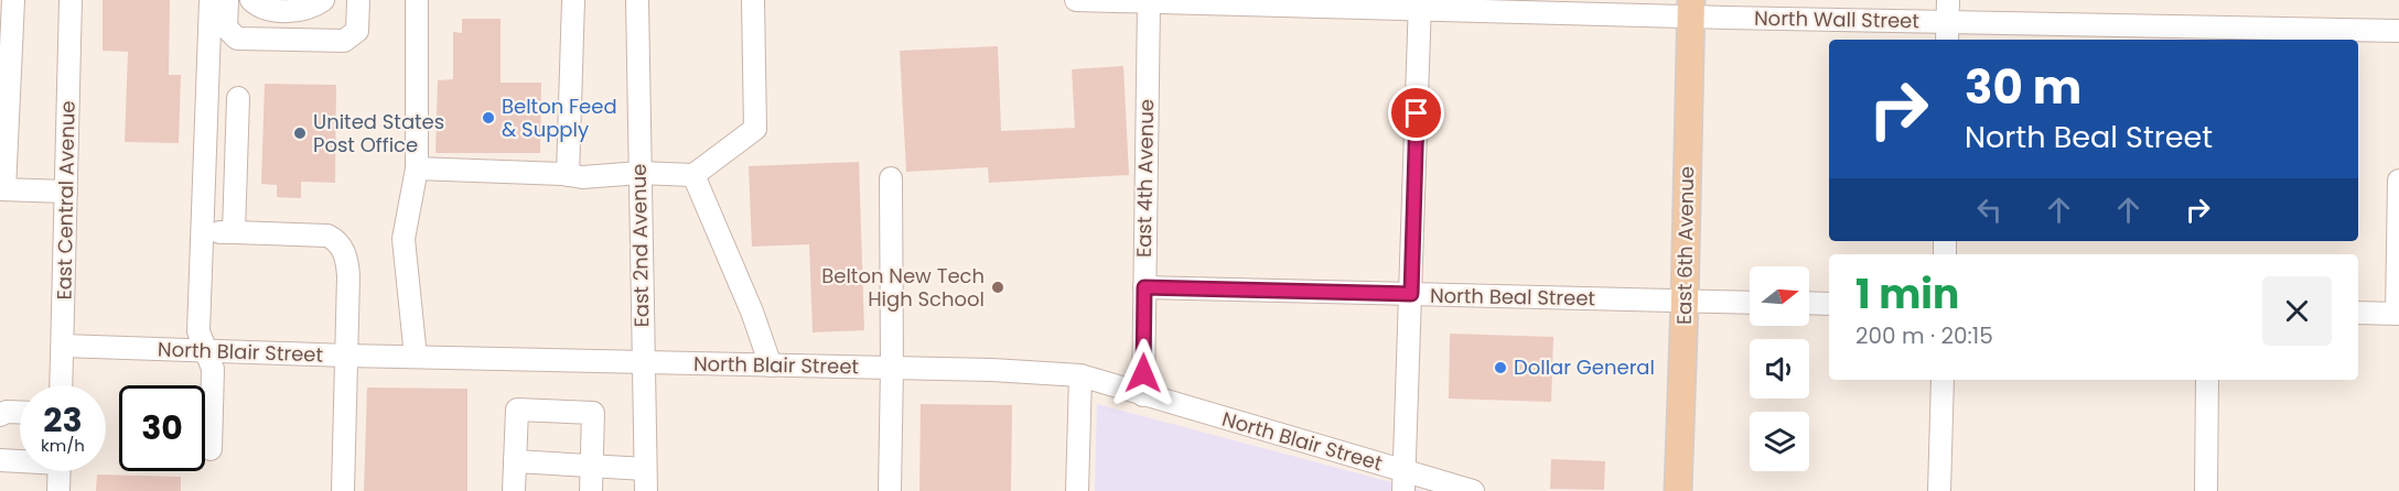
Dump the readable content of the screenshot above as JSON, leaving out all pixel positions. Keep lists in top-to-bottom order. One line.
{"streets":{"main road":["East 6th Avenue"],"street":["North Wall Street","East 4th Avenue","East Central Avenue","East 2nd Avenue","North Beal Street","North Blair Street"]},"crossings":[["North Wall Street","East 4th Avenue"],["North Wall Street","East 6th Avenue"],["East 4th Avenue","North Beal Street"],["East 4th Avenue","North Blair Street"],["East Central Avenue","North Blair Street"],["East 2nd Avenue","North Blair Street"],["East 6th Avenue","North Beal Street"]],"places":["Belton Feed & Supply","United States Post Office","Belton New Tech High School","Dollar General"],"north":"right","page":{"turn":["30 m","North Beal Street"],"heading":["1 min","200 m · 20:15"],"speed":"23 km/h","limit":"30"}}
